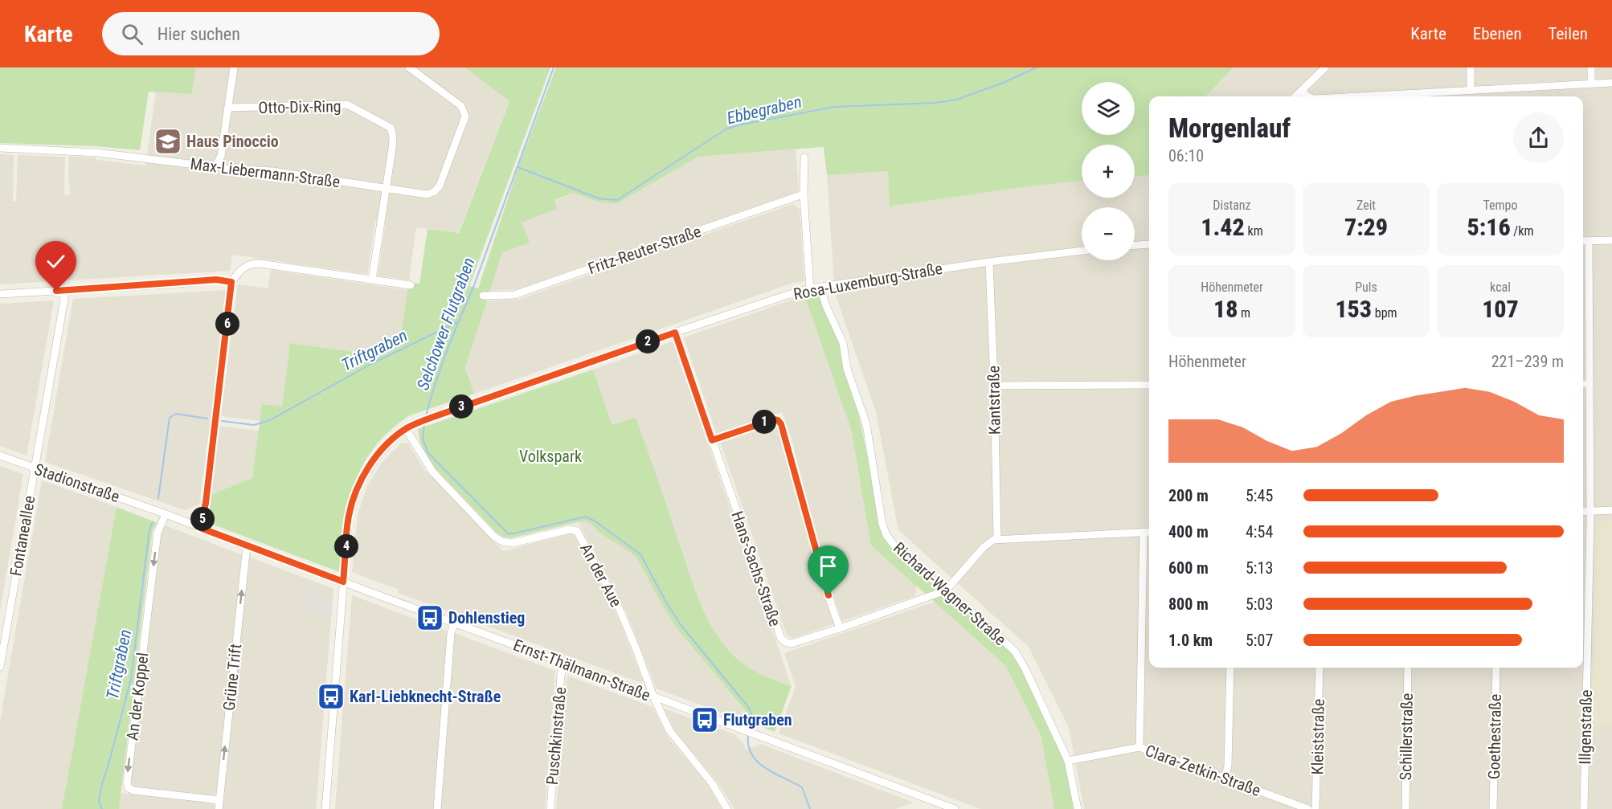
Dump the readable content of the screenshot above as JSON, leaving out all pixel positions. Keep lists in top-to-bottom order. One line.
{"streets":{"street":["Otto-Dix-Ring","Max-Liebermann-Straße","Fritz-Reuter-Straße","Rosa-Luxemburg-Straße","Kantstraße","Stadionstraße","Fontaneallee","Hans-Sachs-Straße","An der Aue","Richard-Wagner-Straße","Ernst-Thälmann-Straße","Grüne Trift","An der Koppel","Illgenstraße","Puschkinstraße","Kleiststraße","Schillerstraße","Goethestraße","Clara-Zetkin-Straße"]},"crossings":[["Otto-Dix-Ring","Max-Liebermann-Straße"],["Rosa-Luxemburg-Straße","Kantstraße"],["Rosa-Luxemburg-Straße","Hans-Sachs-Straße"],["Rosa-Luxemburg-Straße","An der Aue"],["Rosa-Luxemburg-Straße","Richard-Wagner-Straße"],["Rosa-Luxemburg-Straße","Ernst-Thälmann-Straße"],["Stadionstraße","Fontaneallee"],["Stadionstraße","Ernst-Thälmann-Straße"],["Hans-Sachs-Straße","Richard-Wagner-Straße"],["An der Aue","Ernst-Thälmann-Straße"],["Richard-Wagner-Straße","Clara-Zetkin-Straße"],["Ernst-Thälmann-Straße","Grüne Trift"],["Ernst-Thälmann-Straße","An der Koppel"],["Ernst-Thälmann-Straße","Puschkinstraße"],["Grüne Trift","An der Koppel"]],"one_way":["Grüne Trift"],"water":["Ebbegraben","Selchower Flutgraben","Triftgraben"],"parks":["Volkspark"],"places":{"school or university":["Haus Pinoccio"],"bus stop":["Dohlenstieg","Karl-Liebknecht-Straße","Flutgraben"]},"page":{"header":"Karte","search":"Hier suchen","nav":["Karte","Ebenen","Teilen"],"map_buttons":["+","−"],"heading":["Morgenlauf","06:10"],"stats":[["Distanz","1.42 km"],["Zeit","7:29"],["Tempo","5:16 /km"],["Höhenmeter","18 m"],["Puls","153 bpm"],["kcal","107"]],"pins":["6","2","3","1","5","4"],"chart":["Höhenmeter","221–239 m"],"list":[{"name":"200 m","note":"5:45"},{"name":"400 m","note":"4:54"},{"name":"600 m","note":"5:13"},{"name":"800 m","note":"5:03"},{"name":"1.0 km","note":"5:07"}]}}
